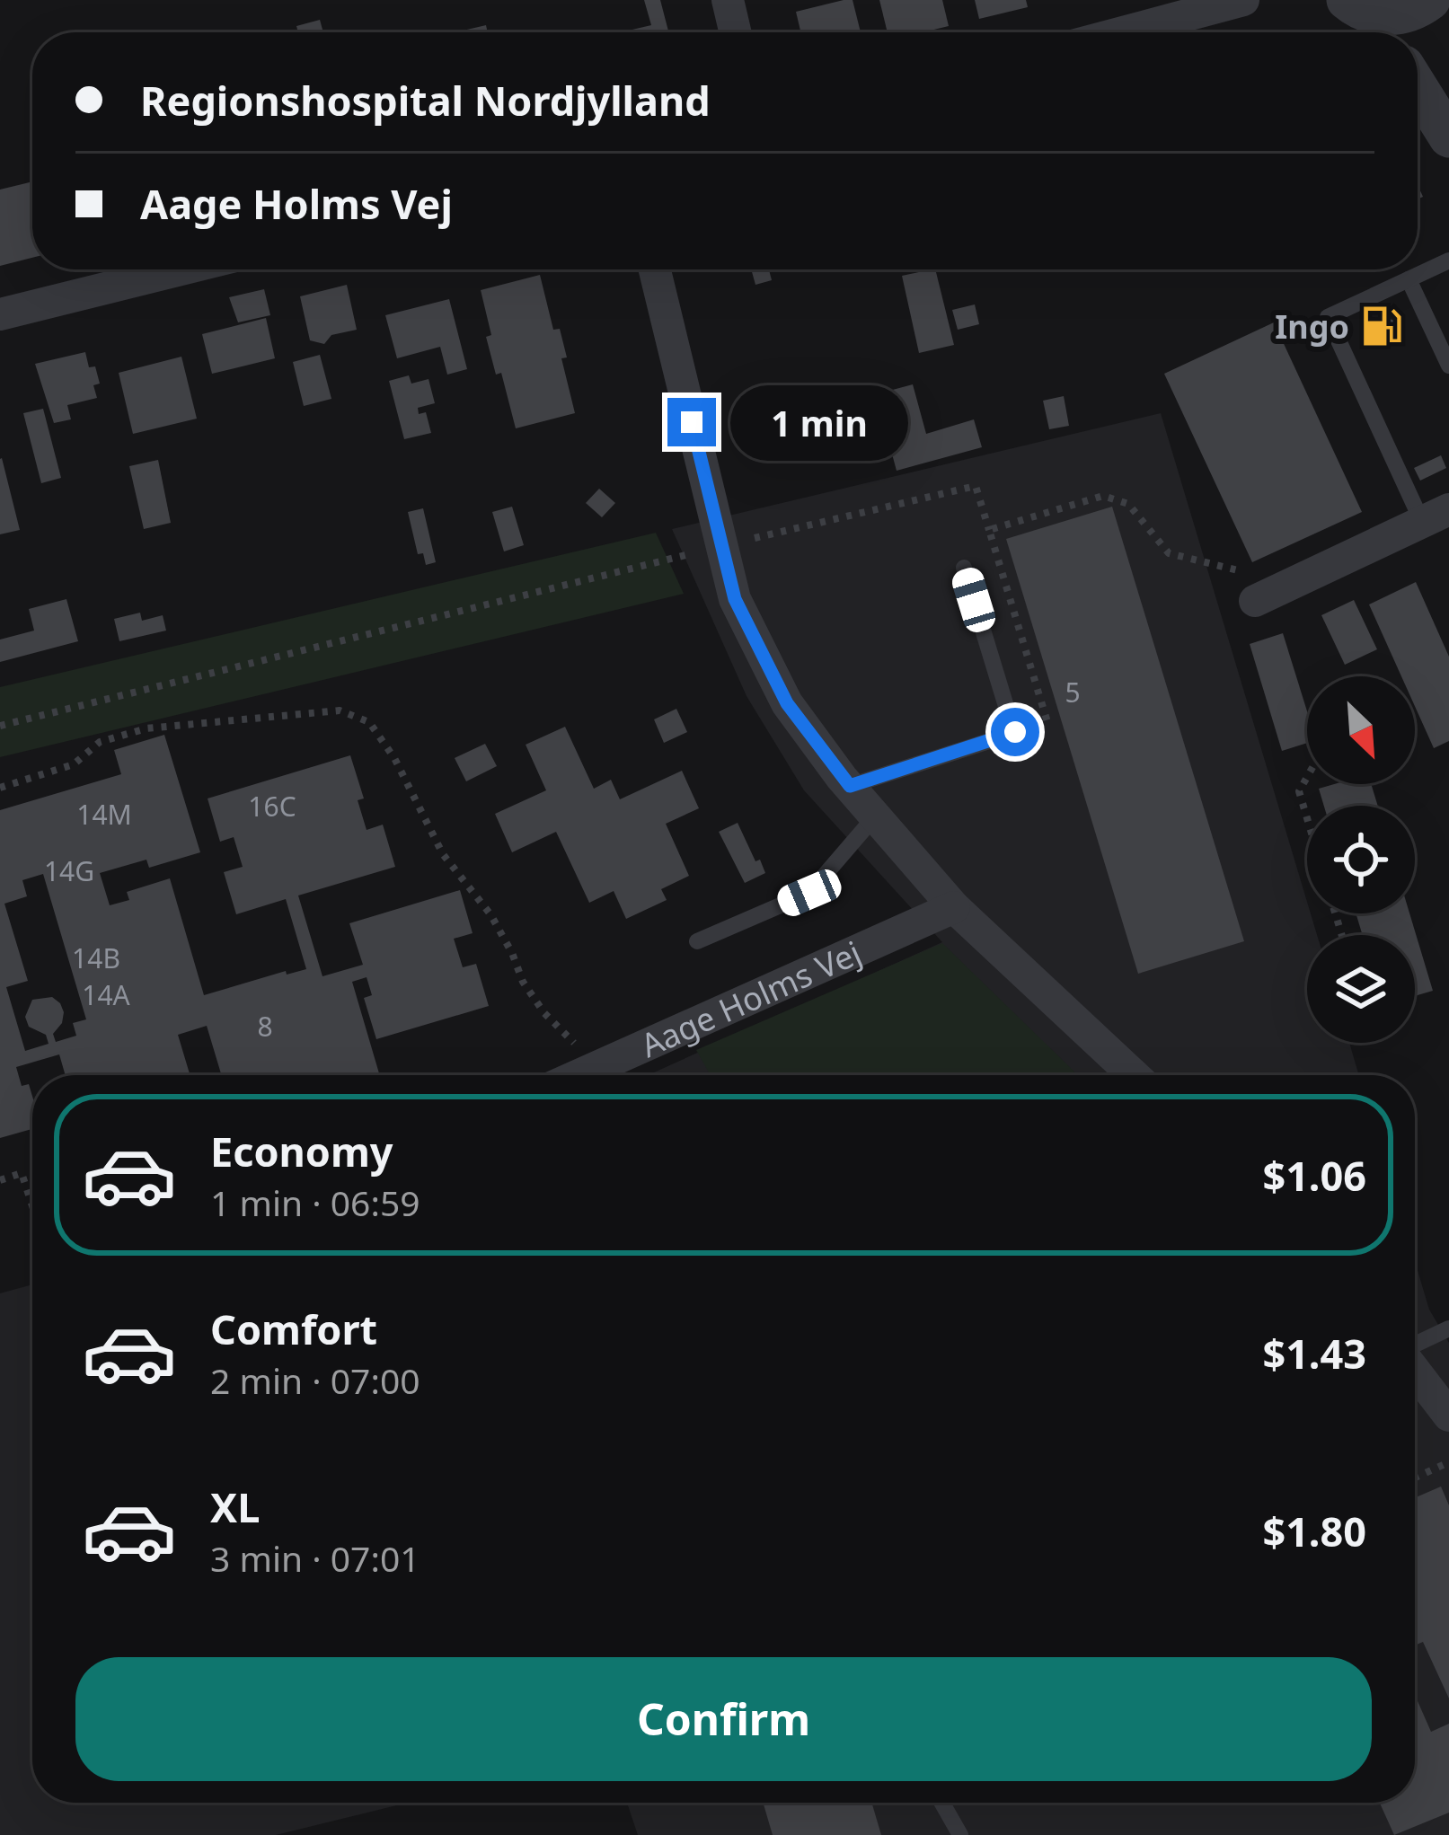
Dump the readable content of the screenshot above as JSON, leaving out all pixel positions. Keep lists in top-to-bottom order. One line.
{"streets":{"street":["Aage Holms Vej"]},"places":{"fuel station":["Ingo"]},"house_numbers":["5","16C","14M","14G","14B","14A","8"],"north":"bottom right","page":{"banner":["Regionshospital Nordjylland","Aage Holms Vej"],"bubble":"1 min","list":[{"name":"Economy","note":"1 min · 06:59","value":"$1.06"},{"name":"Comfort","note":"2 min · 07:00","value":"$1.43"},{"name":"XL","note":"3 min · 07:01","value":"$1.80"}],"buttons":"Confirm"}}
